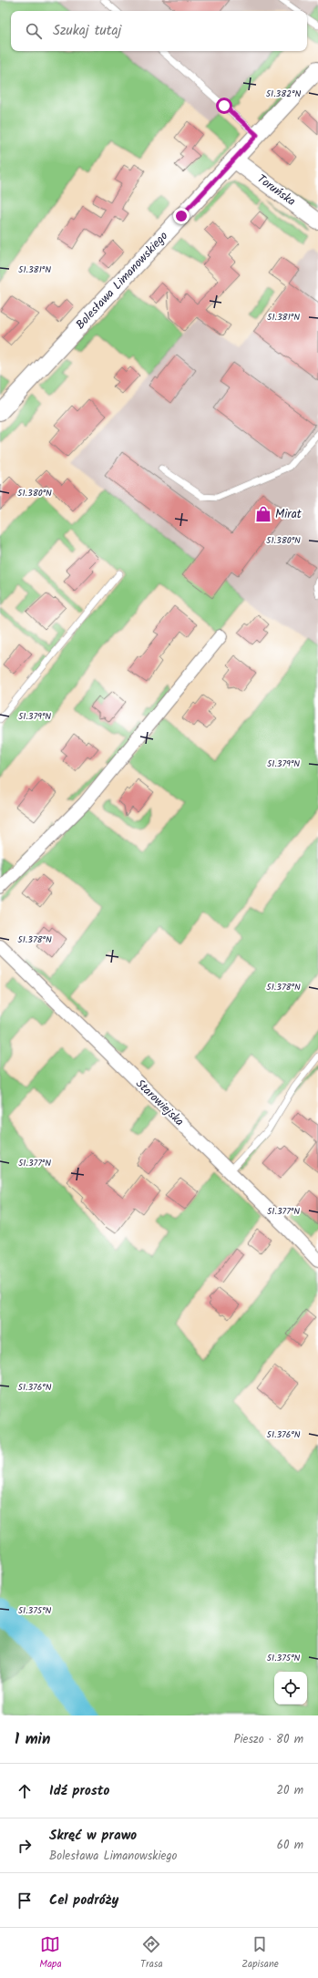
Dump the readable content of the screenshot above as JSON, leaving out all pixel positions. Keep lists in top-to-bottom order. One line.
{"streets":{"street":["Toruńska","Bolesława Limanowskiego","Starowiejska"]},"crossings":[["Toruńska","Bolesława Limanowskiego"]],"places":{"shop":["Mirat"]},"page":{"search":"Szukaj tutaj","heading":["1 min","Pieszo · 80 m"],"list":[["Idź prosto","20 m"],["Skręć w prawo","Bolesława Limanowskiego","60 m"],"Cel podróży"],"nav":["Mapa","Trasa","Zapisane"]},"coordinates":["51.382°N","51.381°N","51.380°N","51.379°N","51.378°N","51.377°N","51.376°N","51.375°N"]}
